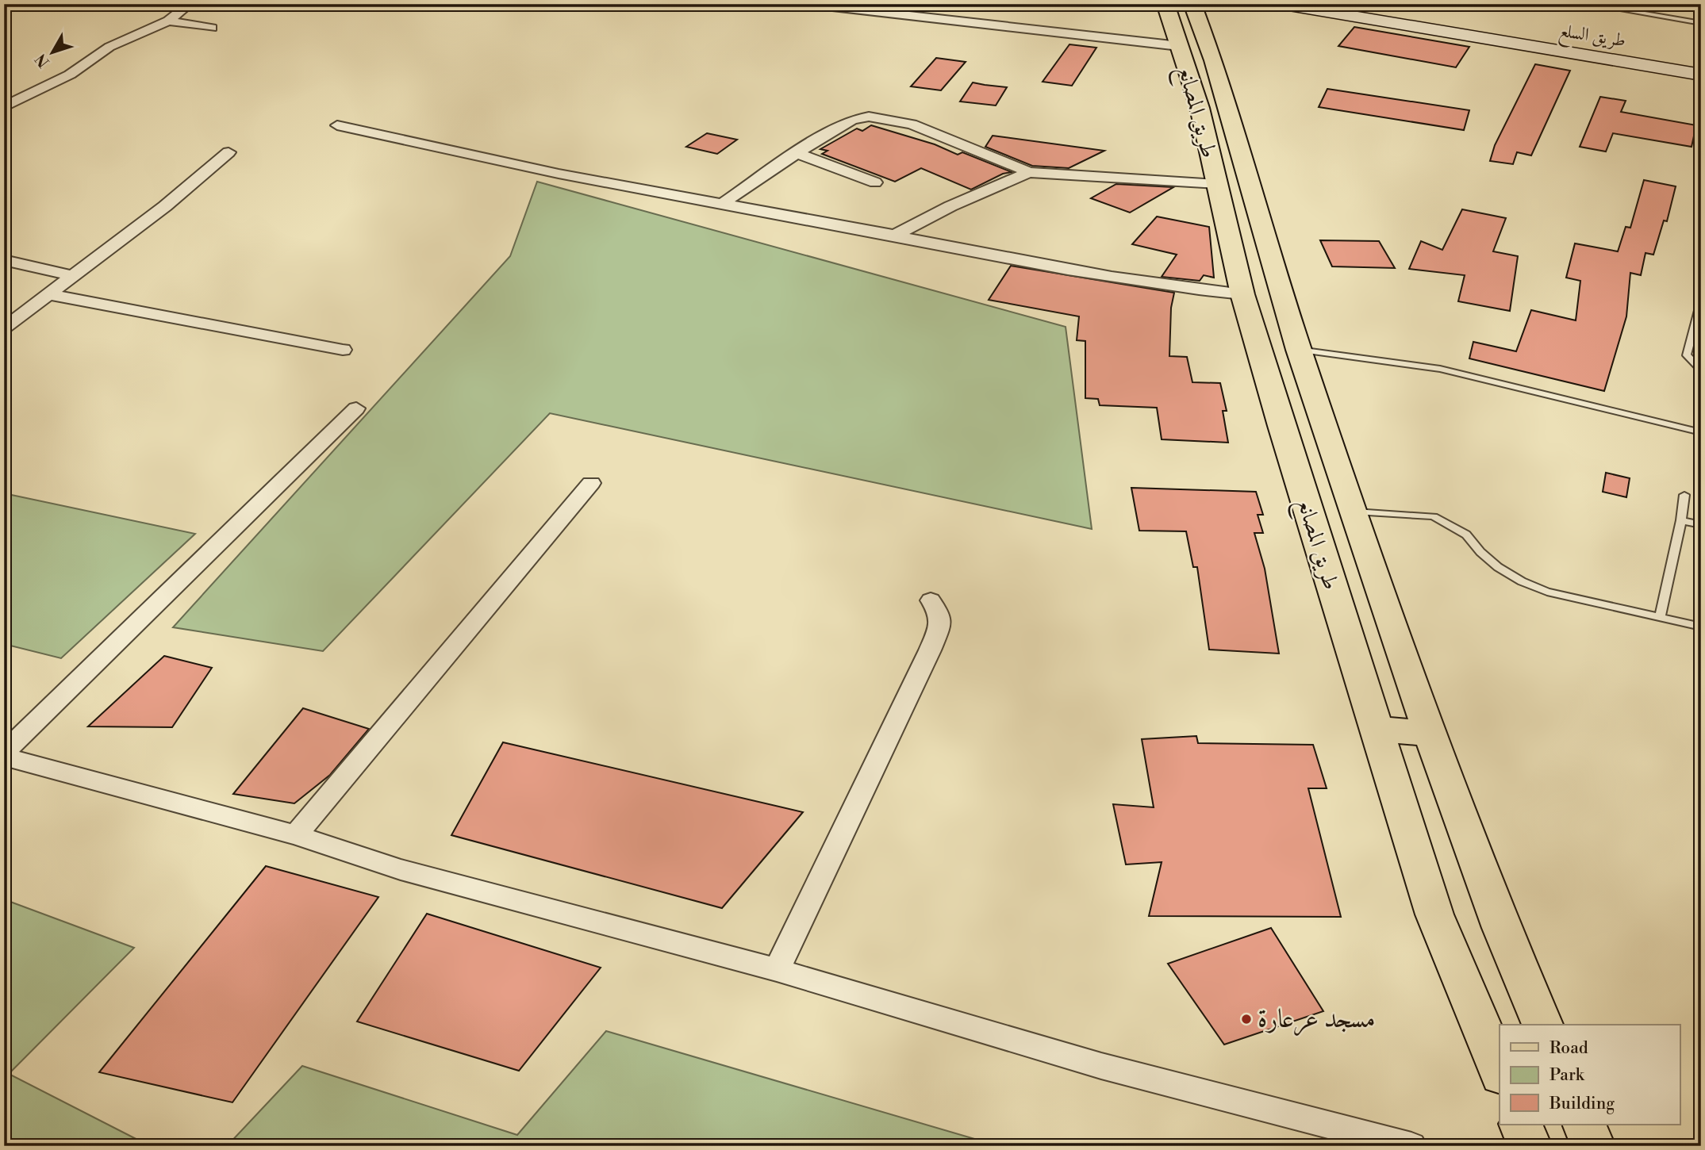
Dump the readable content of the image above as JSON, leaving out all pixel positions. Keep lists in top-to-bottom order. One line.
{"streets":{"main road":["طريق المصانع"],"street":["طريق السلع"]},"places":["مسجد عرعارة"],"legend":["Road","Park","Building"],"north":"bottom left"}
